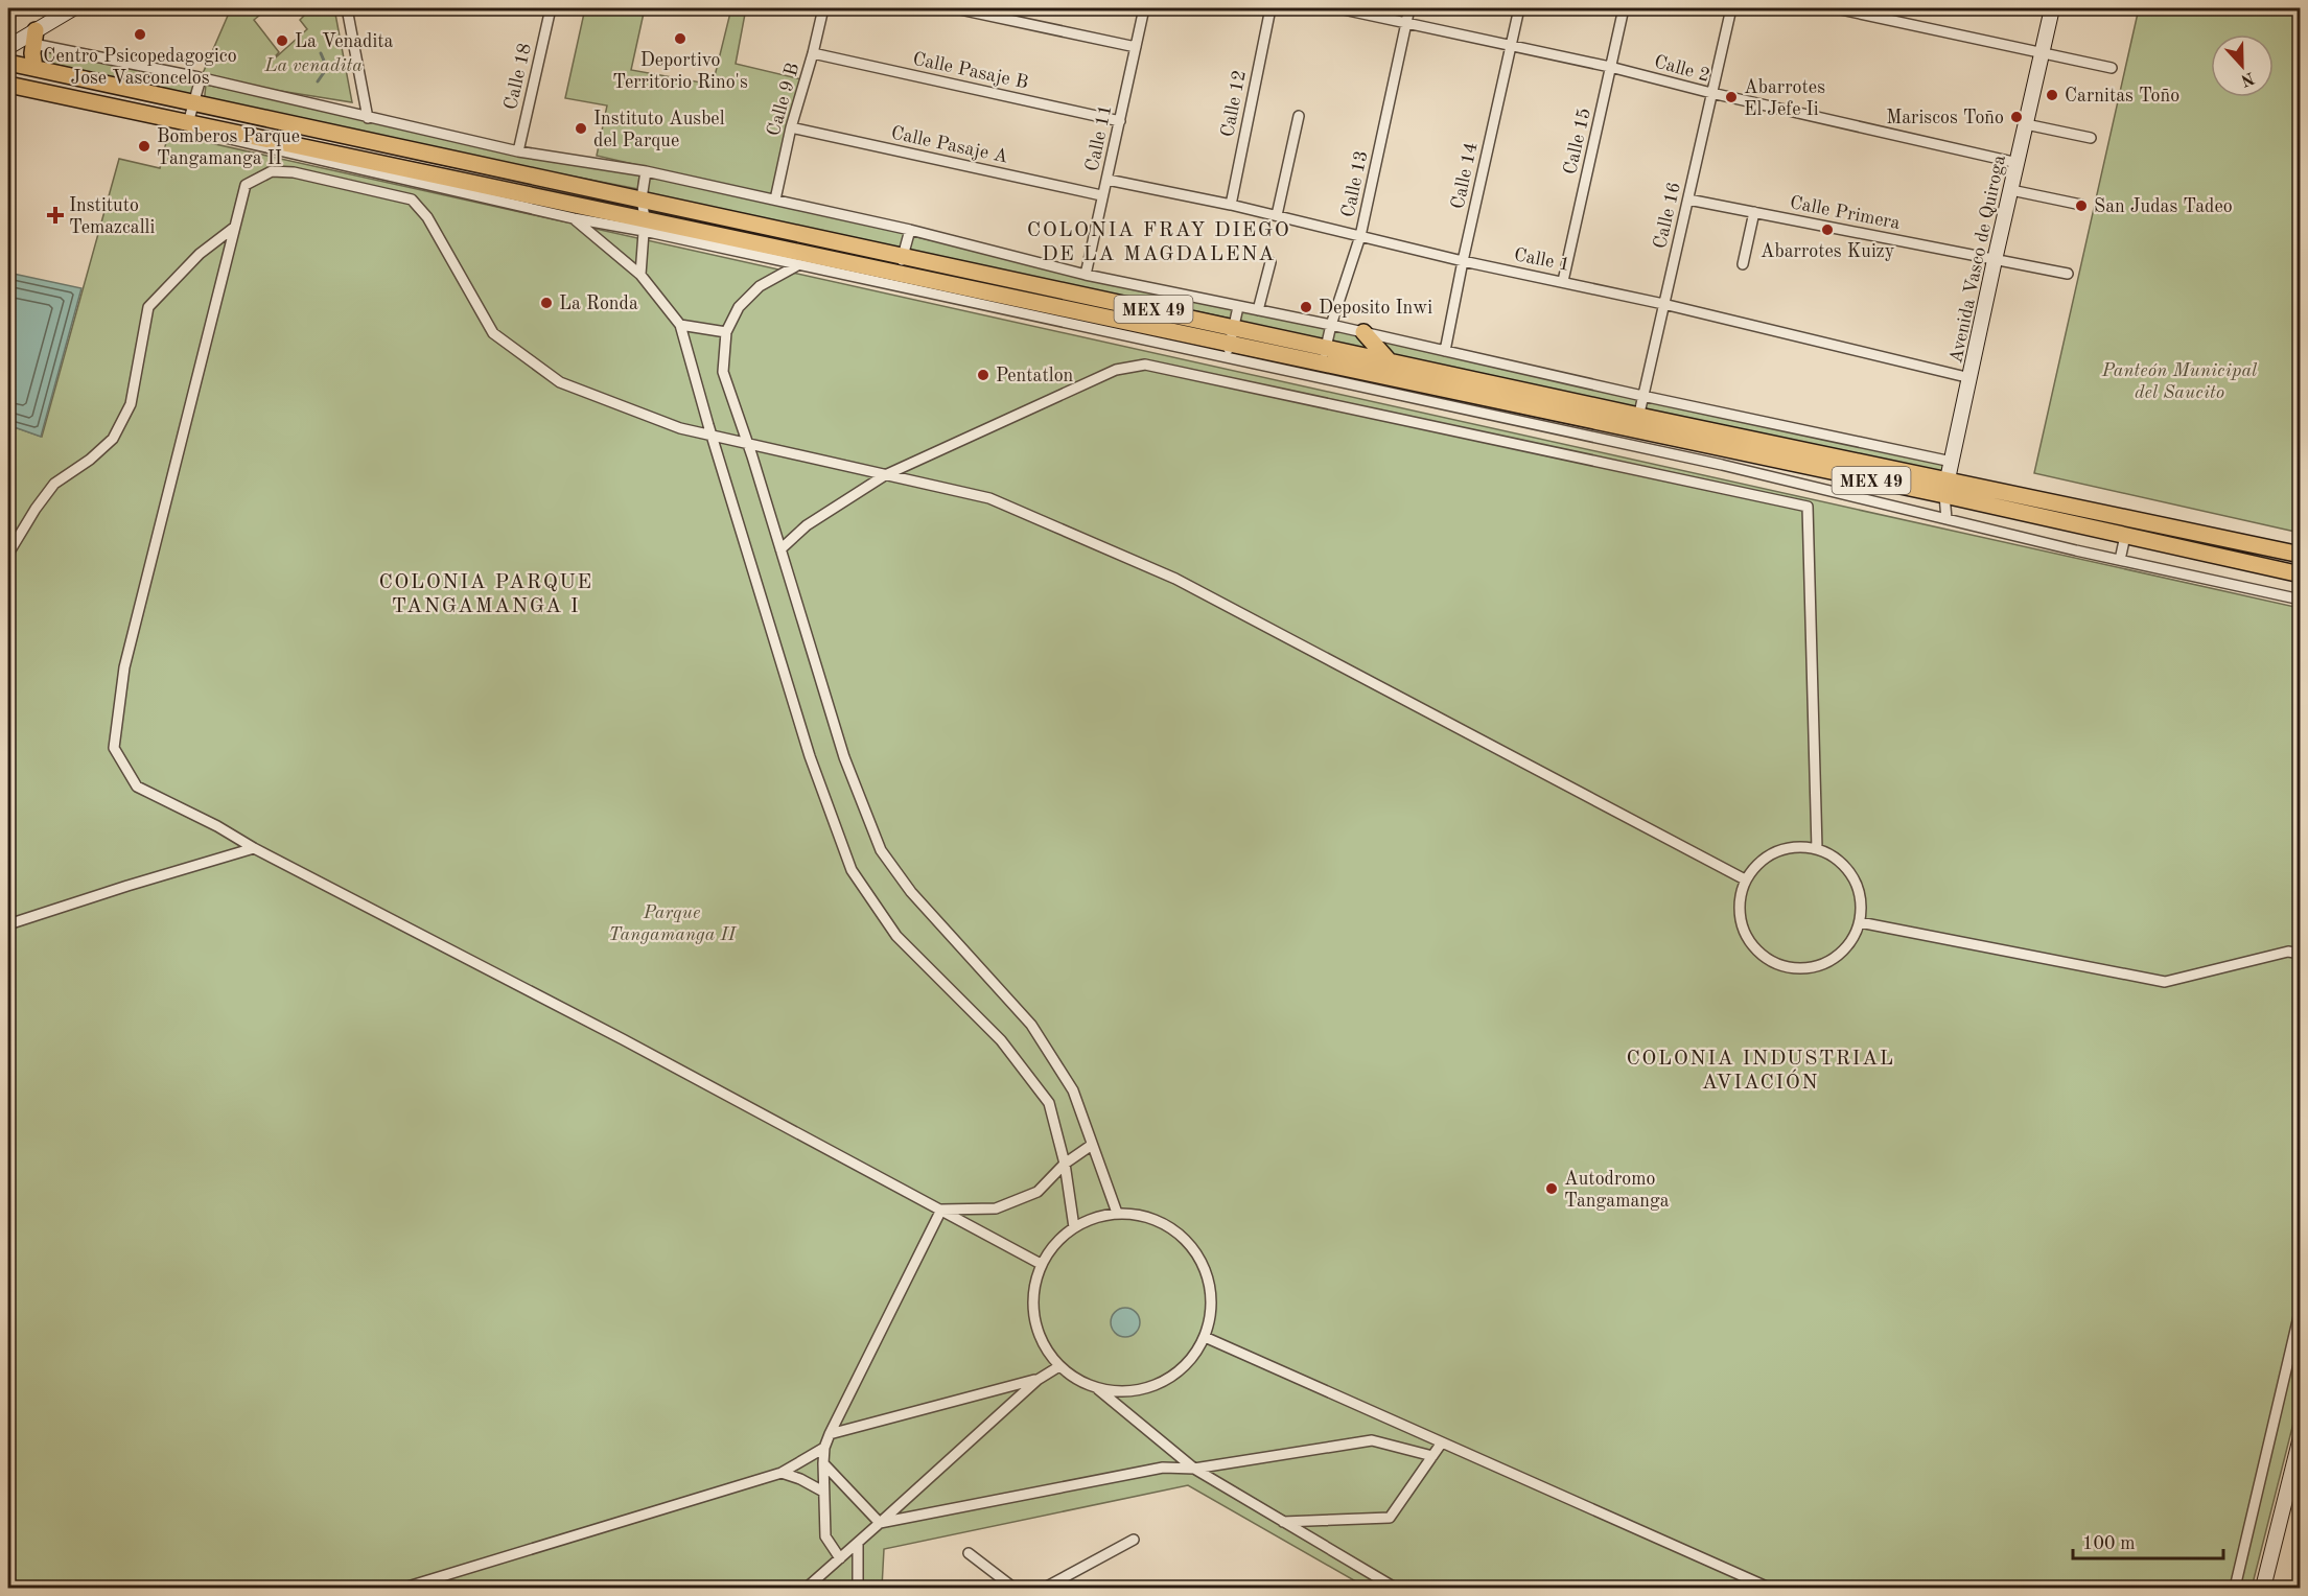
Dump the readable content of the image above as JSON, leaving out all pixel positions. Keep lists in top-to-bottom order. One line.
{"streets":{"main road":["Avenida Vasco de Quiroga","MEX 49"],"street":["Calle 2","Calle Pasaje B","Calle 18","Calle 9 B","Calle 12","Calle 11","Calle 15","Calle Pasaje A","Calle 14","Calle 13","Calle Primera","Calle 16","Calle 1"]},"crossings":[["Calle 2","Calle 15"],["Calle 2","Calle 14"],["Calle 2","Calle 13"],["Calle 2","Calle 16"],["Calle 2","Avenida Vasco de Quiroga"],["Calle Pasaje B","Calle 9 B"],["Calle Pasaje B","Calle 11"],["Calle 9 B","Calle Pasaje A"],["Calle 12","Calle 1"],["Calle 11","Calle Pasaje A"],["Calle 11","Calle 1"],["Calle 15","Calle 1"],["Calle 14","Calle 1"],["Calle 13","Calle 1"],["Calle 13","MEX 49"],["Calle Primera","Calle 16"],["Calle Primera","Avenida Vasco de Quiroga"],["Calle 16","Calle 1"],["Calle 16","MEX 49"],["Calle 1","Avenida Vasco de Quiroga"],["Avenida Vasco de Quiroga","MEX 49"]],"districts":["COLONIA FRAY DIEGO DE LA MAGDALENA","COLONIA PARQUE TANGAMANGA I","COLONIA INDUSTRIAL AVIACIÓN"],"parks":["La venadita","Panteón Municipal del Saucito","Parque Tangamanga II"],"places":{"other":["Centro Psicopedagogico Jose Vasconcelos","Deportivo Territorio Rino's","La Venadita","Carnitas Toño","Abarrotes El Jefe Ii","Mariscos Toño","Instituto Ausbel del Parque","Bomberos Parque Tangamanga II","San Judas Tadeo","Abarrotes Kuizy","La Ronda","Deposito Inwi","Pentatlon","Autodromo Tangamanga"],"health":["Instituto Temazcalli"]},"scale_bar":"100 m","north":"bottom"}
